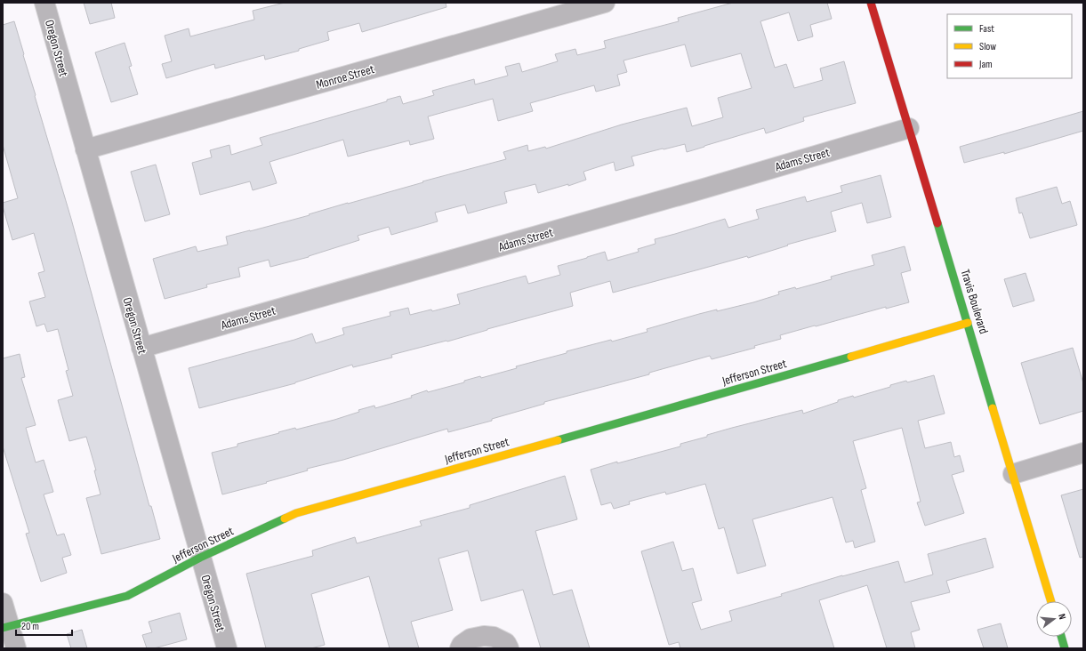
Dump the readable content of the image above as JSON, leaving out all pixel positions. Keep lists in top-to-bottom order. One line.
{"streets":{"street":["Oregon Street","Monroe Street","Adams Street","Travis Boulevard","Jefferson Street"]},"crossings":[["Oregon Street","Monroe Street"],["Oregon Street","Adams Street"],["Oregon Street","Jefferson Street"],["Adams Street","Travis Boulevard"],["Travis Boulevard","Jefferson Street"]],"legend":["Fast","Slow","Jam"],"scale_bar":"20 m","north":"right"}
